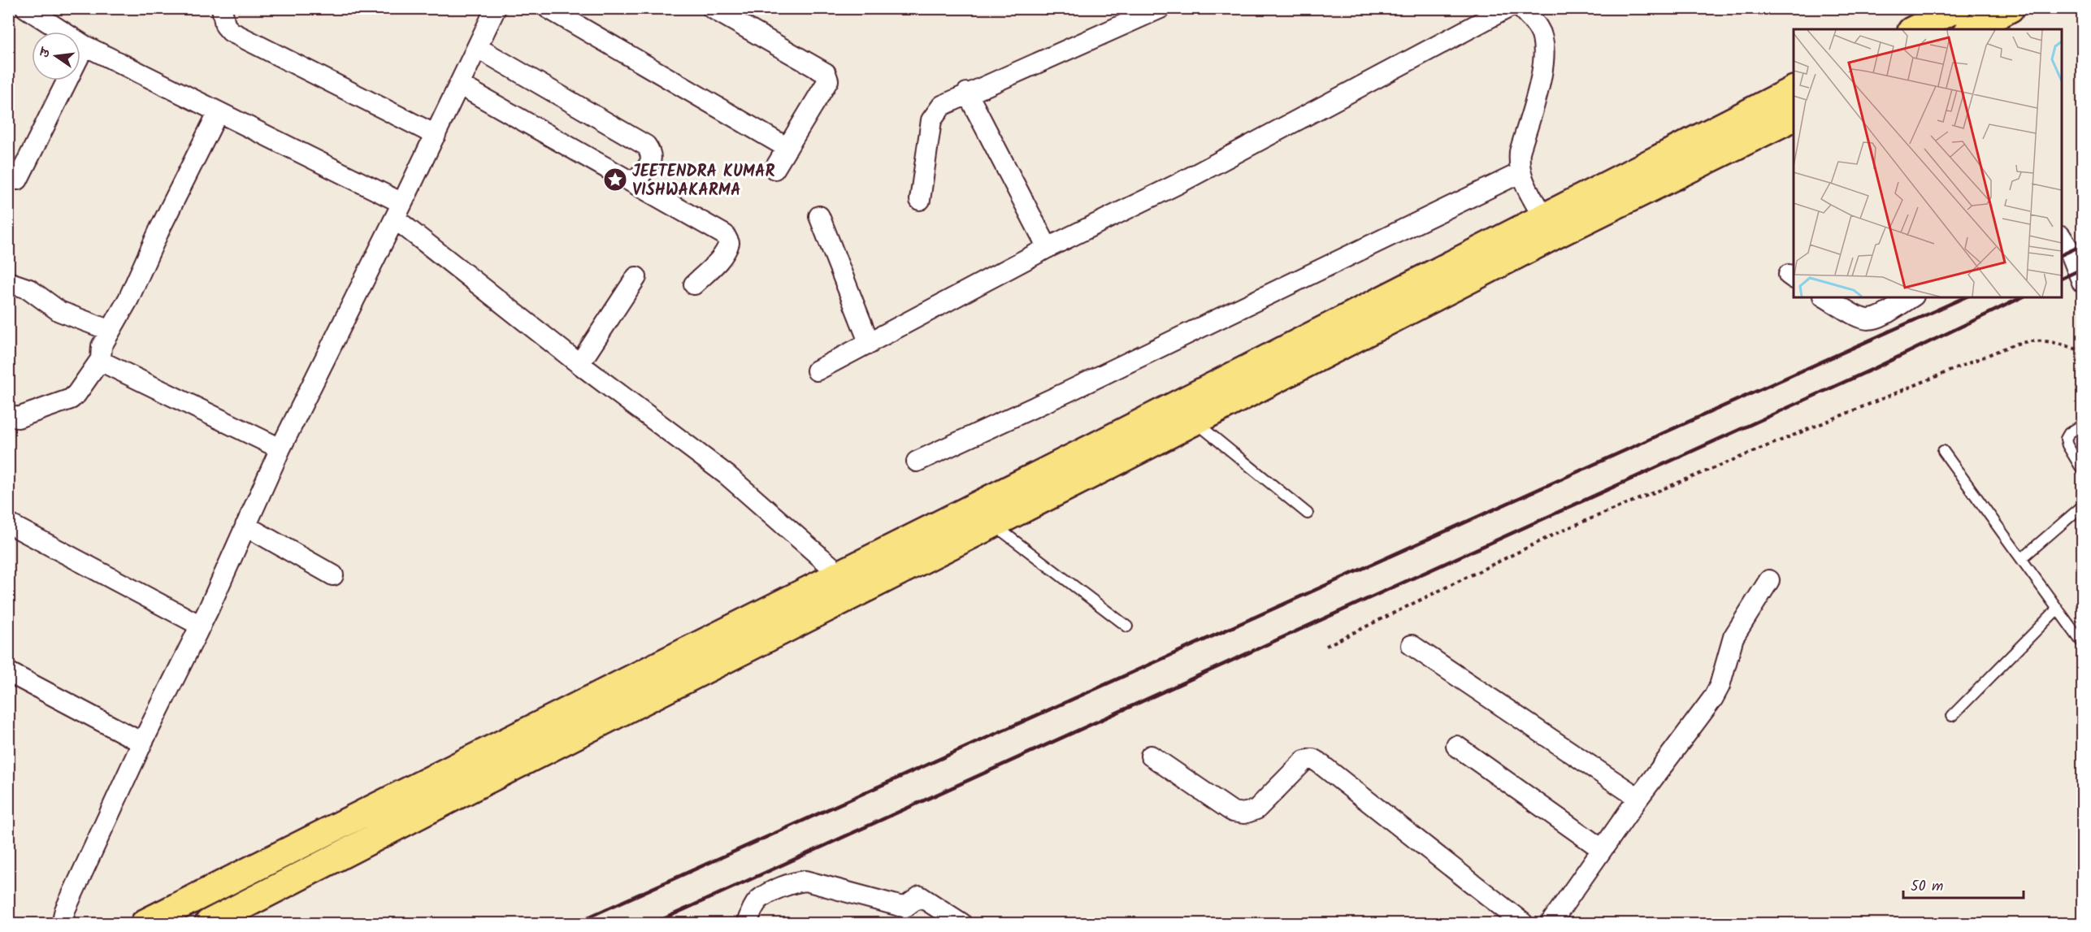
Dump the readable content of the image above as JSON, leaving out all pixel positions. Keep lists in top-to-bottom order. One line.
{"places":{"place":["JEETENDRA KUMAR VISHWAKARMA"]},"scale_bar":"50 m","north":"left"}
